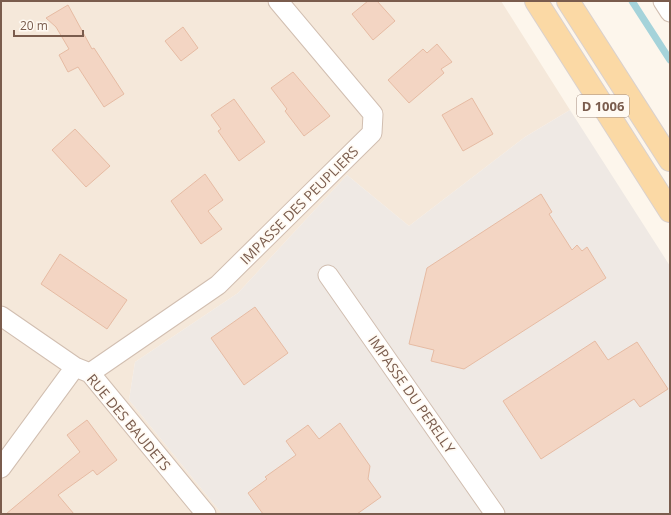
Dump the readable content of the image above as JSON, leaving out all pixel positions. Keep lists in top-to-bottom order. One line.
{"streets":{"main road":["D 1006"],"street":["IMPASSE DES PEUPLIERS","IMPASSE DU PERELLY","RUE DES BAUDETS"]},"crossings":[["IMPASSE DES PEUPLIERS","RUE DES BAUDETS"]],"scale_bar":"20 m"}
